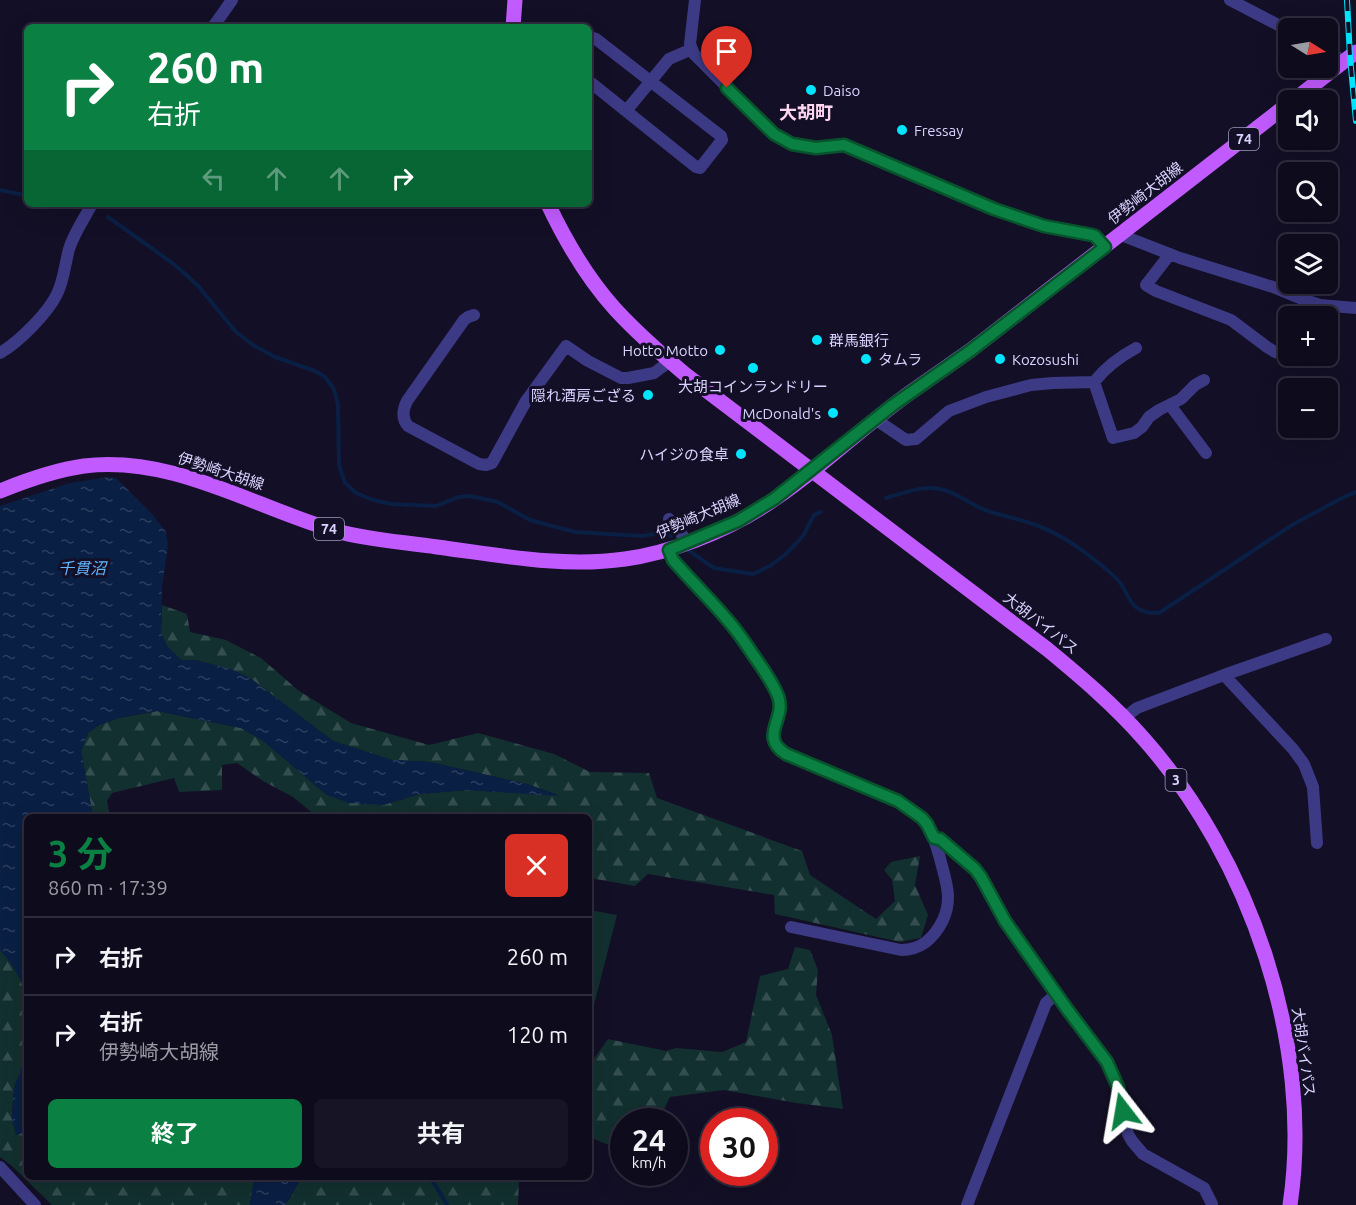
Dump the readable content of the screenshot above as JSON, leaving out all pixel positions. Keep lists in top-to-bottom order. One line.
{"streets":{"main road":["74","伊勢崎大胡線","大胡バイパス","3"]},"crossings":[["伊勢崎大胡線","大胡バイパス"]],"districts":["大胡町"],"water":["千貫沼"],"places":["Daiso","Fressay","群馬銀行","Hotto Motto","タムラ","Kozosushi","大胡コインランドリー","隠れ酒房ござる","McDonald's","ハイジの食卓"],"north":"right","page":{"map_buttons":["+","−"],"turn":["260 m","右折"],"heading":["3 分","860 m · 17:39"],"list":[{"name":"右折","value":"260 m"},{"name":"右折","note":"伊勢崎大胡線","value":"120 m"}],"buttons":["終了","共有"],"speed":"24 km/h","limit":"30"}}
